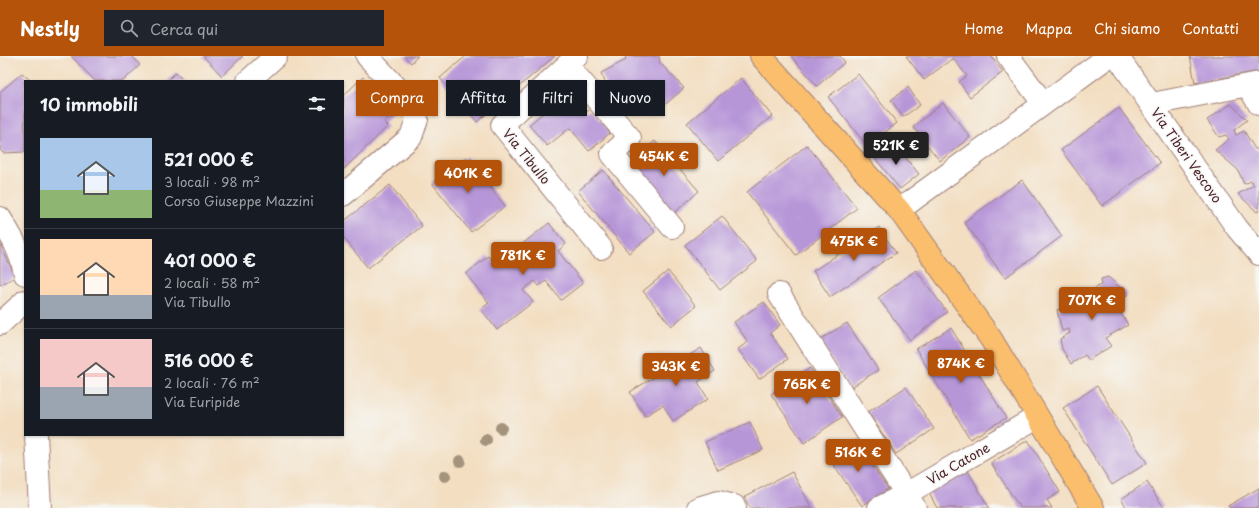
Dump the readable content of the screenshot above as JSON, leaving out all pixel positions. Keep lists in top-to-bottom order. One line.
{"streets":{"street":["Via Tiberi Vescovo","Via Tibullo","Via Catone"]},"page":{"header":"Nestly","search":"Cerca qui","nav":["Home","Mappa","Chi siamo","Contatti"],"chip":["Compra","Affitta","Filtri","Nuovo"],"heading":"10 immobili","list":[{"name":"521 000 €","note":"3 locali · 98 m² · Corso Giuseppe Mazzini"},{"name":"401 000 €","note":"2 locali · 58 m² · Via Tibullo"},{"name":"516 000 €","note":"2 locali · 76 m² · Via Euripide"}],"price":["521K €","454K €","401K €","475K €","781K €","707K €","874K €","343K €","765K €","516K €"]}}
